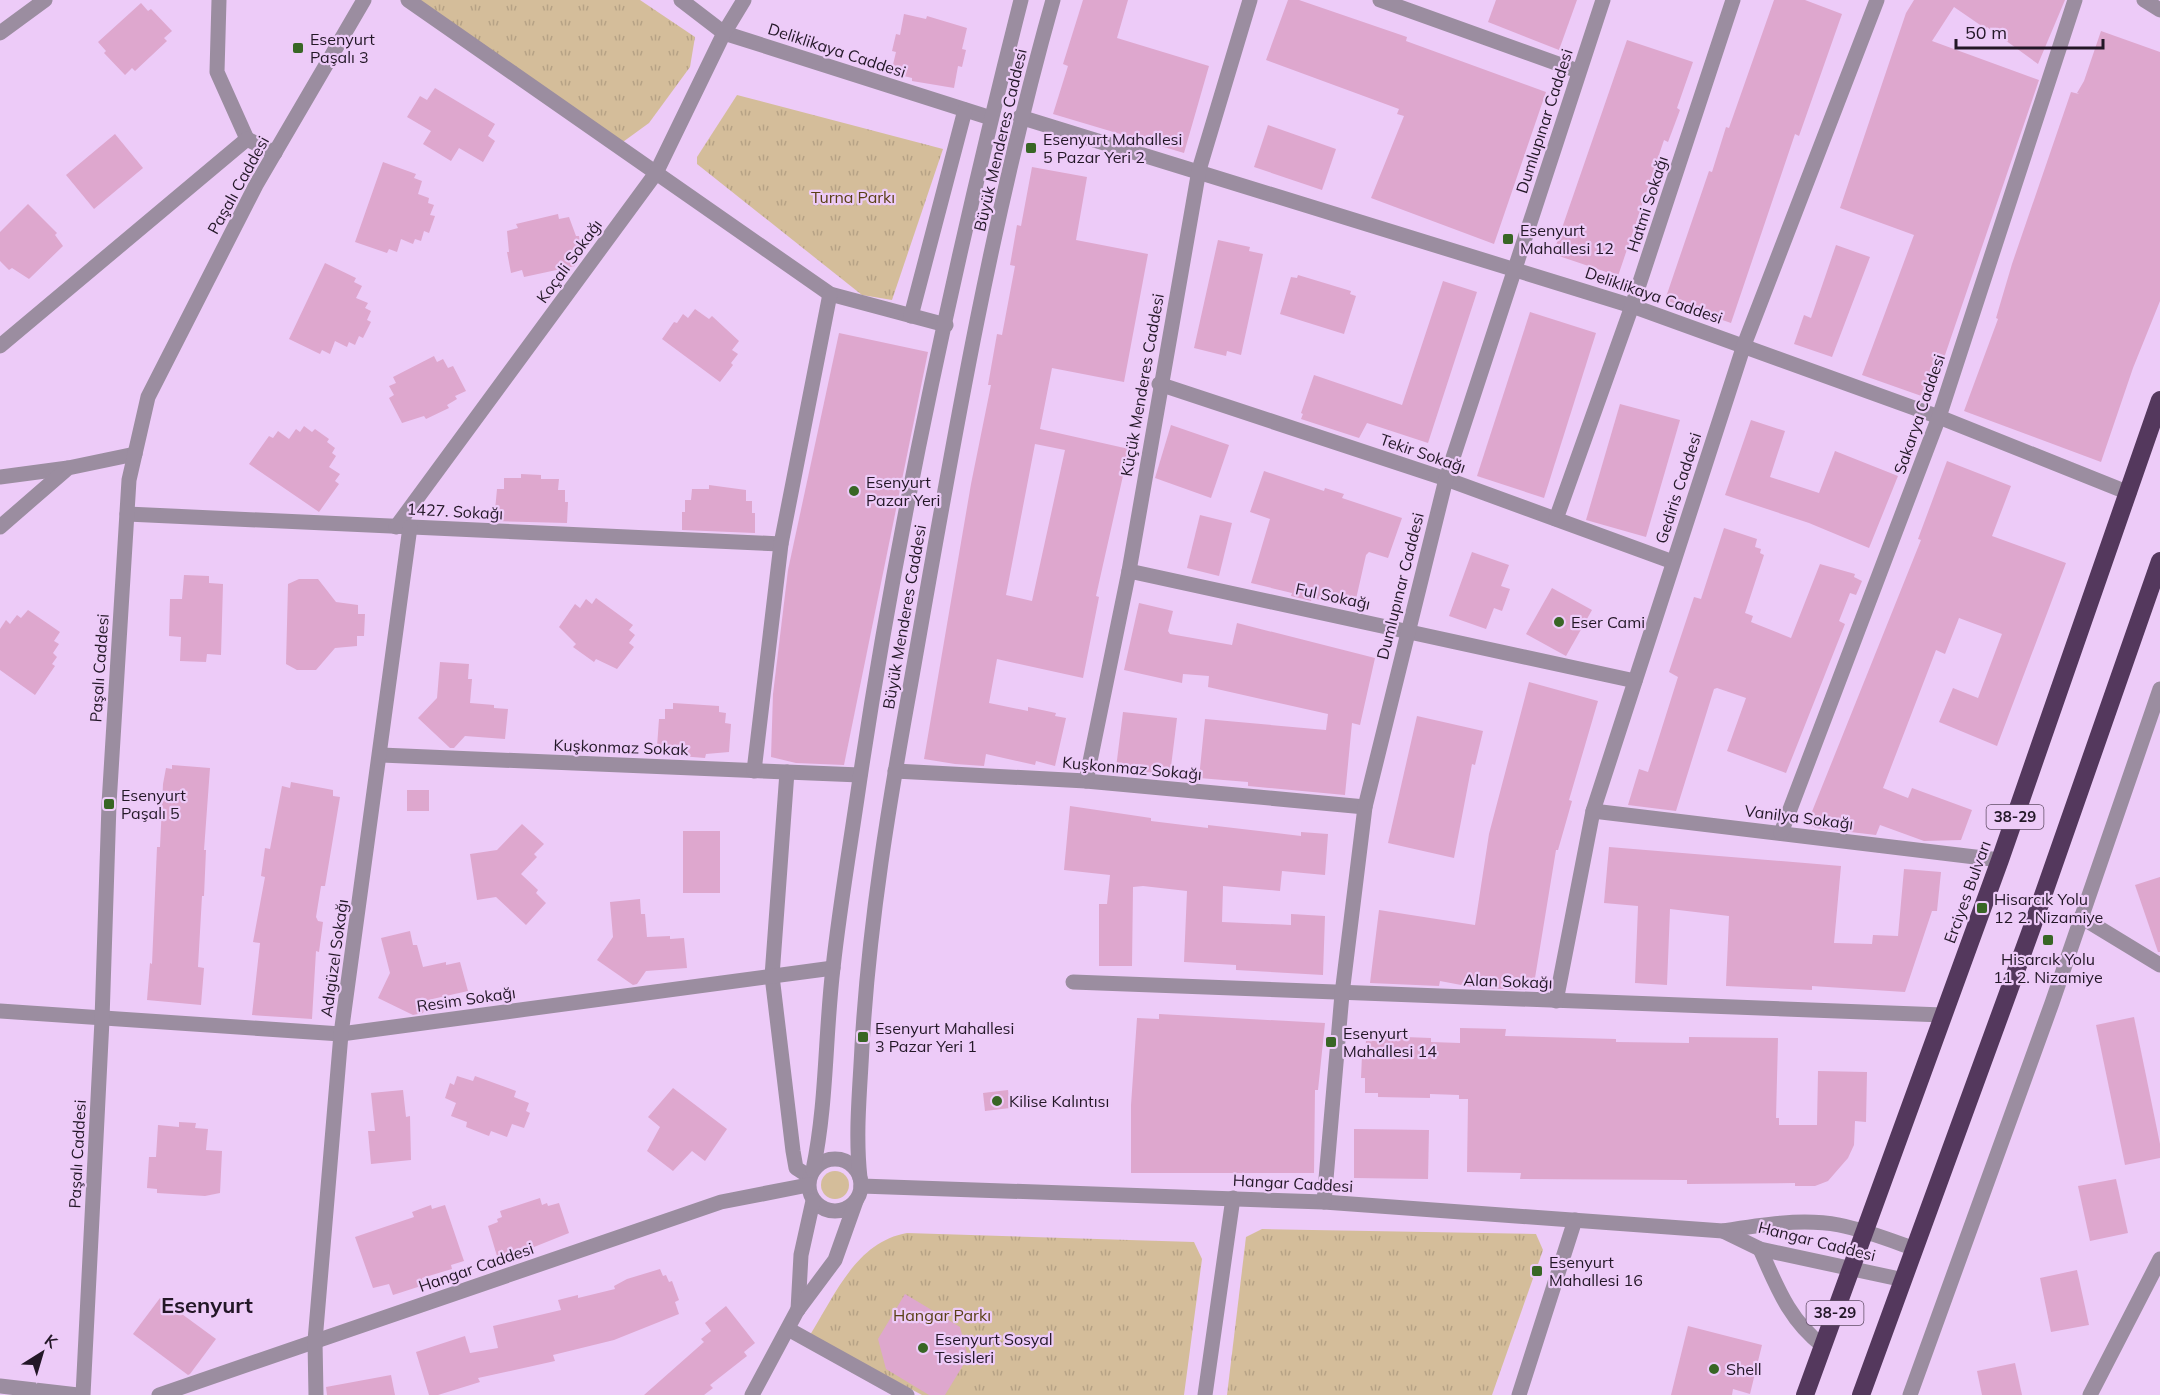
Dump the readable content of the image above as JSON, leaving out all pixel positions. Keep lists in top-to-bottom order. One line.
{"streets":{"highway":["38-29","Erciyes Bulvarı"],"street":["Deliklikaya Caddesi","Dumlupınar Caddesi","Büyük Menderes Caddesi","Paşalı Caddesi","Hatmi Sokağı","Koçali Sokağı","Küçük Menderes Caddesi","Sakarya Caddesi","Tekir Sokağı","Gediris Caddesi","1427. Sokağı","Ful Sokağı","Kuşkonmaz Sokak","Kuşkonmaz Sokağı","Vanilya Sokağı","Adıgüzel Sokağı","Alan Sokağı","Resim Sokağı","Hangar Caddesi"]},"crossings":[["Deliklikaya Caddesi","Dumlupınar Caddesi"],["Deliklikaya Caddesi","Büyük Menderes Caddesi"],["Deliklikaya Caddesi","Hatmi Sokağı"],["Deliklikaya Caddesi","Koçali Sokağı"],["Deliklikaya Caddesi","Küçük Menderes Caddesi"],["Deliklikaya Caddesi","Sakarya Caddesi"],["Deliklikaya Caddesi","Gediris Caddesi"],["Deliklikaya Caddesi","Erciyes Bulvarı"],["Dumlupınar Caddesi","Tekir Sokağı"],["Dumlupınar Caddesi","Ful Sokağı"],["Dumlupınar Caddesi","Kuşkonmaz Sokağı"],["Dumlupınar Caddesi","Alan Sokağı"],["Dumlupınar Caddesi","Hangar Caddesi"],["Büyük Menderes Caddesi","Kuşkonmaz Sokak"],["Büyük Menderes Caddesi","Kuşkonmaz Sokağı"],["Büyük Menderes Caddesi","Resim Sokağı"],["Büyük Menderes Caddesi","Hangar Caddesi"],["Paşalı Caddesi","1427. Sokağı"],["Paşalı Caddesi","Resim Sokağı"],["Hatmi Sokağı","Tekir Sokağı"],["Koçali Sokağı","1427. Sokağı"],["Koçali Sokağı","Adıgüzel Sokağı"],["Küçük Menderes Caddesi","Tekir Sokağı"],["Küçük Menderes Caddesi","Ful Sokağı"],["Küçük Menderes Caddesi","Kuşkonmaz Sokağı"],["Sakarya Caddesi","Vanilya Sokağı"],["Tekir Sokağı","Gediris Caddesi"],["Gediris Caddesi","Ful Sokağı"],["Gediris Caddesi","Vanilya Sokağı"],["Gediris Caddesi","Alan Sokağı"],["1427. Sokağı","Adıgüzel Sokağı"],["Kuşkonmaz Sokak","Adıgüzel Sokağı"],["Vanilya Sokağı","Erciyes Bulvarı"],["38-29","Hangar Caddesi"],["Erciyes Bulvarı","Alan Sokağı"],["Erciyes Bulvarı","Hangar Caddesi"],["Adıgüzel Sokağı","Resim Sokağı"],["Adıgüzel Sokağı","Hangar Caddesi"]],"districts":["Esenyurt"],"parks":["Turna Parkı","Hangar Parkı"],"places":{"transit":["Esenyurt Paşalı 3","Esenyurt Mahallesi 5 Pazar Yeri 2","Esenyurt Mahallesi 12","Esenyurt Paşalı 5","Hisarcık Yolu 12 2. Nizamiye","Hisarcık Yolu 11 2. Nizamiye","Esenyurt Mahallesi 3 Pazar Yeri 1","Esenyurt Mahallesi 14","Esenyurt Mahallesi 16"],"other":["Esenyurt Pazar Yeri","Eser Cami","Kilise Kalıntısı","Esenyurt Sosyal Tesisleri","Shell"]},"scale_bar":"50 m","north":"top right"}
